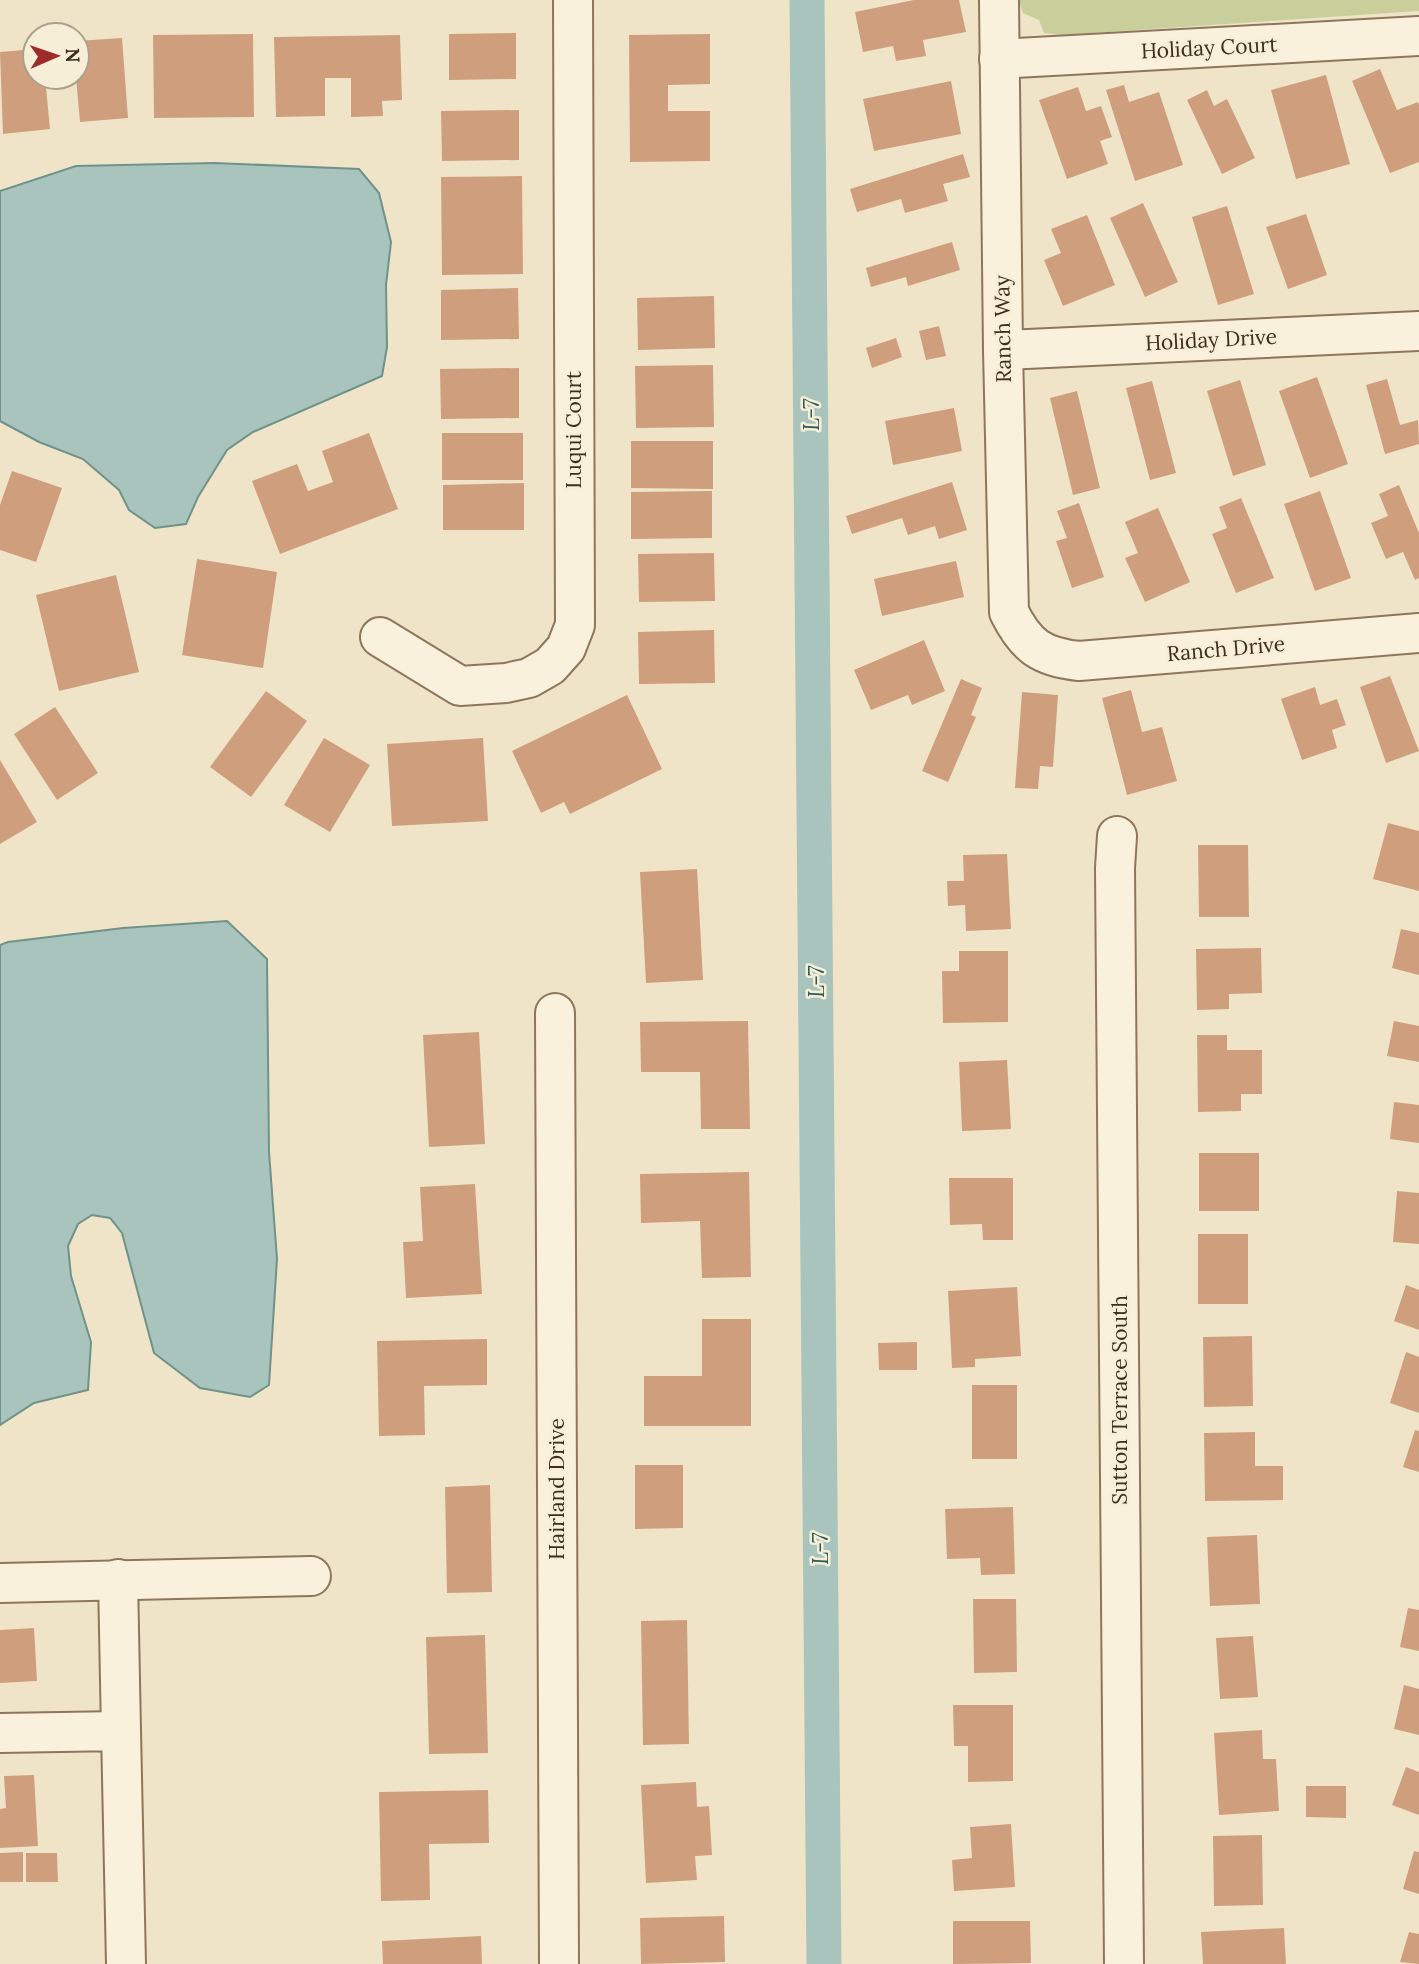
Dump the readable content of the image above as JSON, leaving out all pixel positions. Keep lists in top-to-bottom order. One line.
{"streets":{"street":["Holiday Court","Ranch Way","Holiday Drive","Luqui Court","Ranch Drive","Sutton Terrace South","Hairland Drive"]},"crossings":[["Holiday Court","Ranch Way"],["Ranch Way","Holiday Drive"],["Ranch Way","Ranch Drive"]],"water":["L-7"],"north":"right"}
